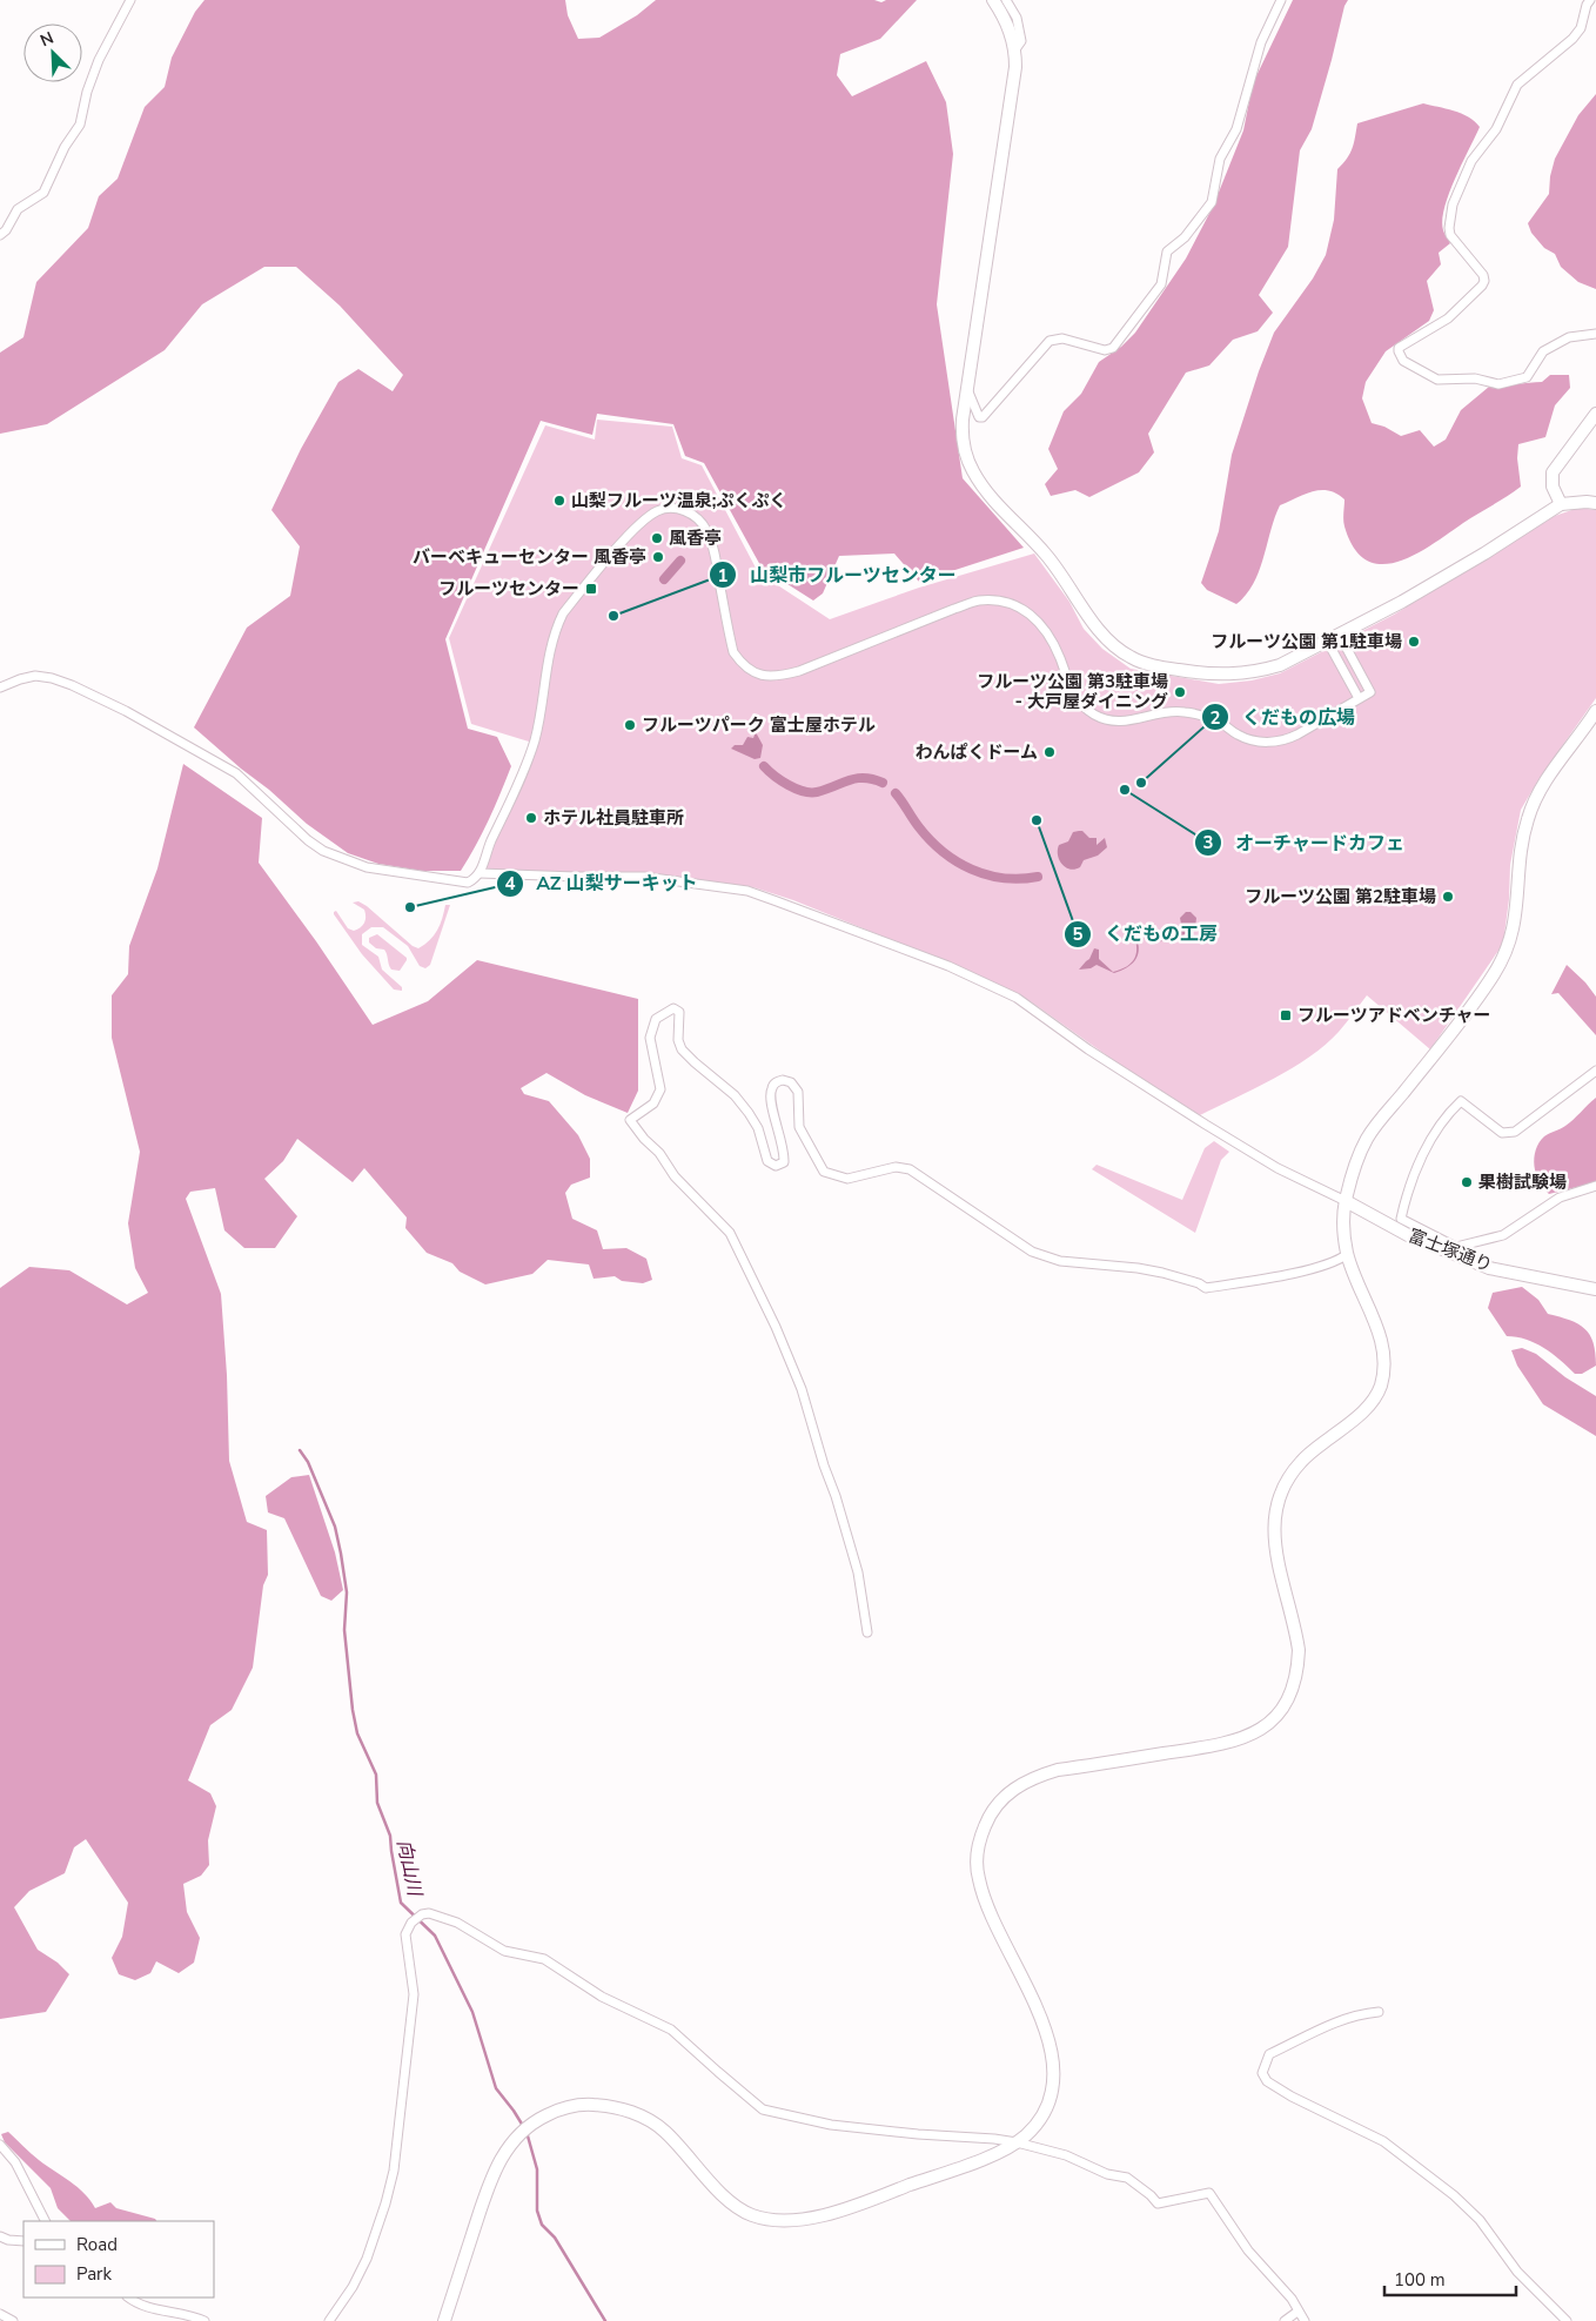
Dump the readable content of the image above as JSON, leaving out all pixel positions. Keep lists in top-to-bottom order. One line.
{"streets":{"street":["富士塚通り"]},"water":["向山川"],"places":{"other":["山梨フルーツ温泉;ぷくぷく","風香亭","バーベキューセンター 風香亭","山梨市フルーツセンター","フルーツ公園 第1駐車場","フルーツ公園 第3駐車場 - 大戸屋ダイニング","フルーツパーク 富士屋ホテル","わんぱくドーム","くだもの広場","オーチャードカフェ","ホテル社員駐車所","くだもの工房","フルーツ公園 第2駐車場","AZ 山梨サーキット","果樹試験場"],"transit":["フルーツセンター","フルーツアドベンチャー"]},"legend":["Road","Park"],"scale_bar":"100 m","north":"top left"}
